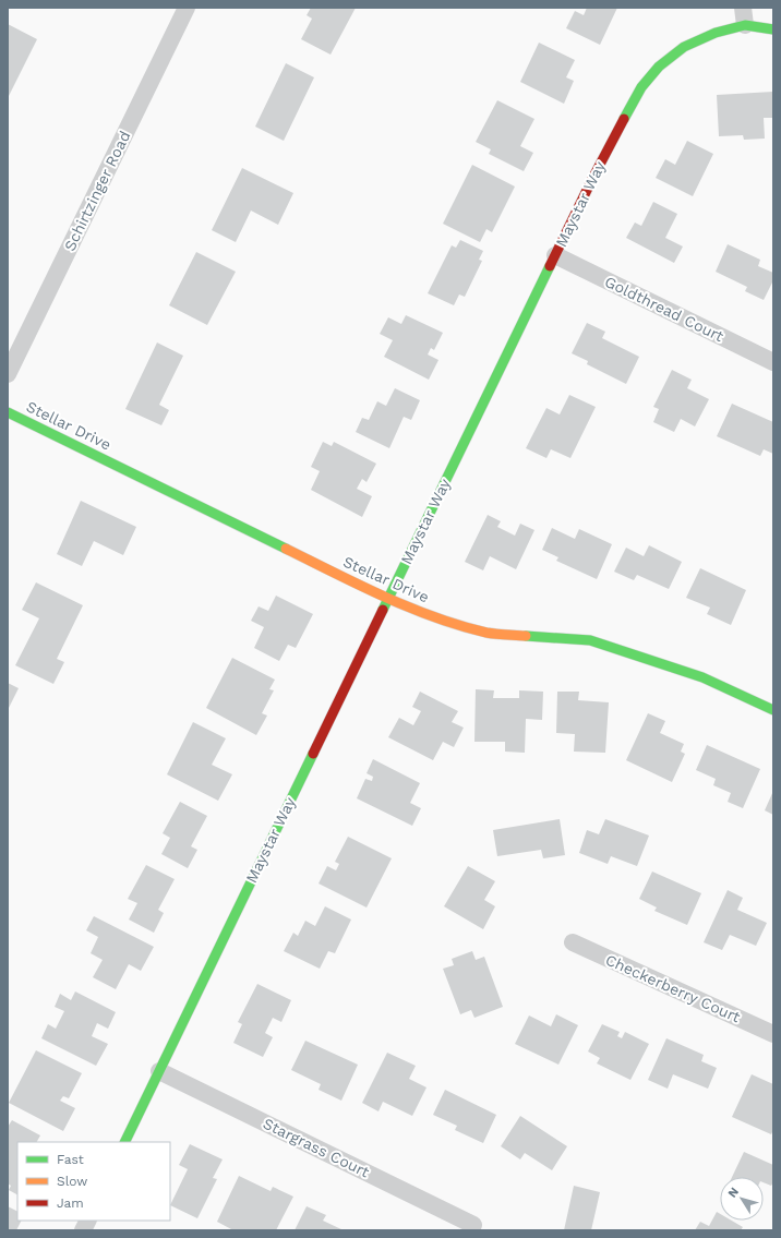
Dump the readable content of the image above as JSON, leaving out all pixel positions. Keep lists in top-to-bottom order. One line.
{"streets":{"street":["Schirtzinger Road","Maystar Way","Goldthread Court","Stellar Drive","Checkerberry Court","Stargrass Court"]},"crossings":[["Maystar Way","Goldthread Court"],["Maystar Way","Stellar Drive"],["Maystar Way","Stargrass Court"]],"legend":["Fast","Slow","Jam"],"north":"top left"}
